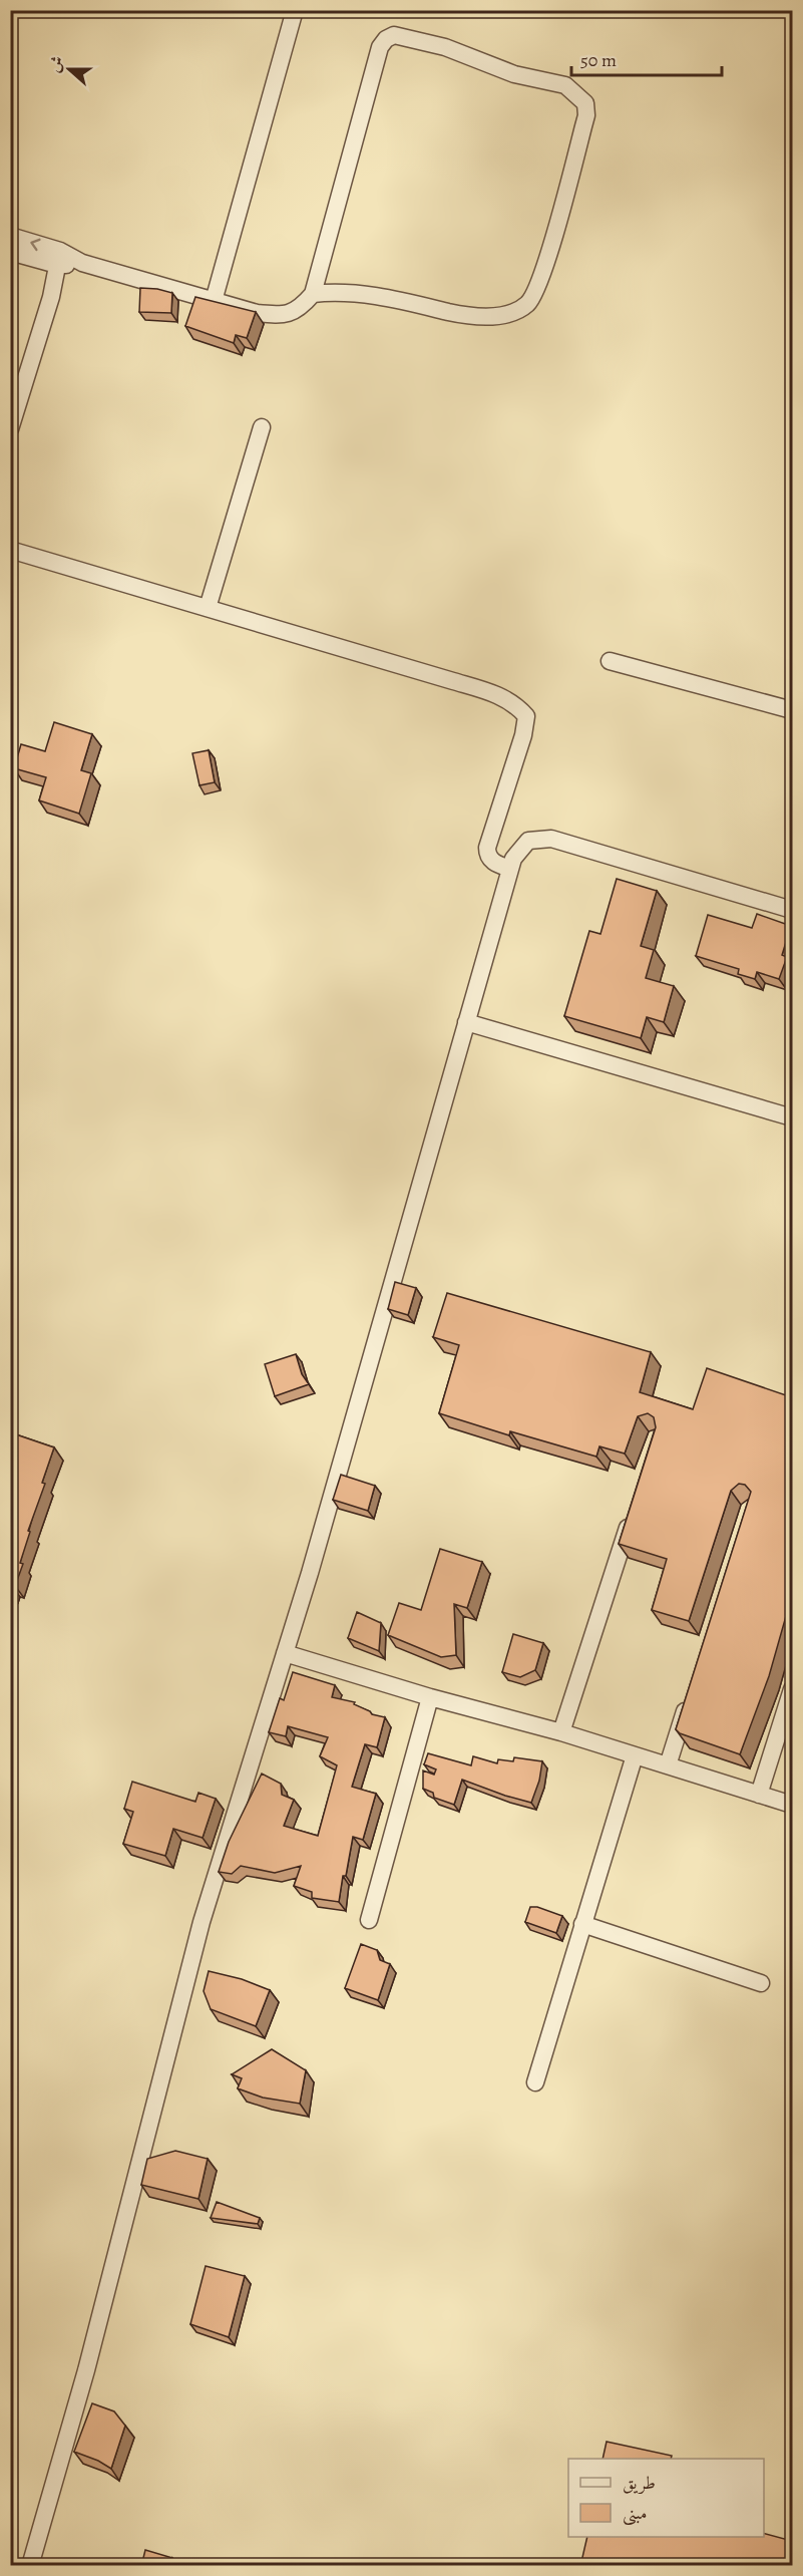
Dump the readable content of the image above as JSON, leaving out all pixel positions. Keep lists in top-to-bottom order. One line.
{"legend":["طريق","مبنى"],"scale_bar":"50 m","north":"left"}
